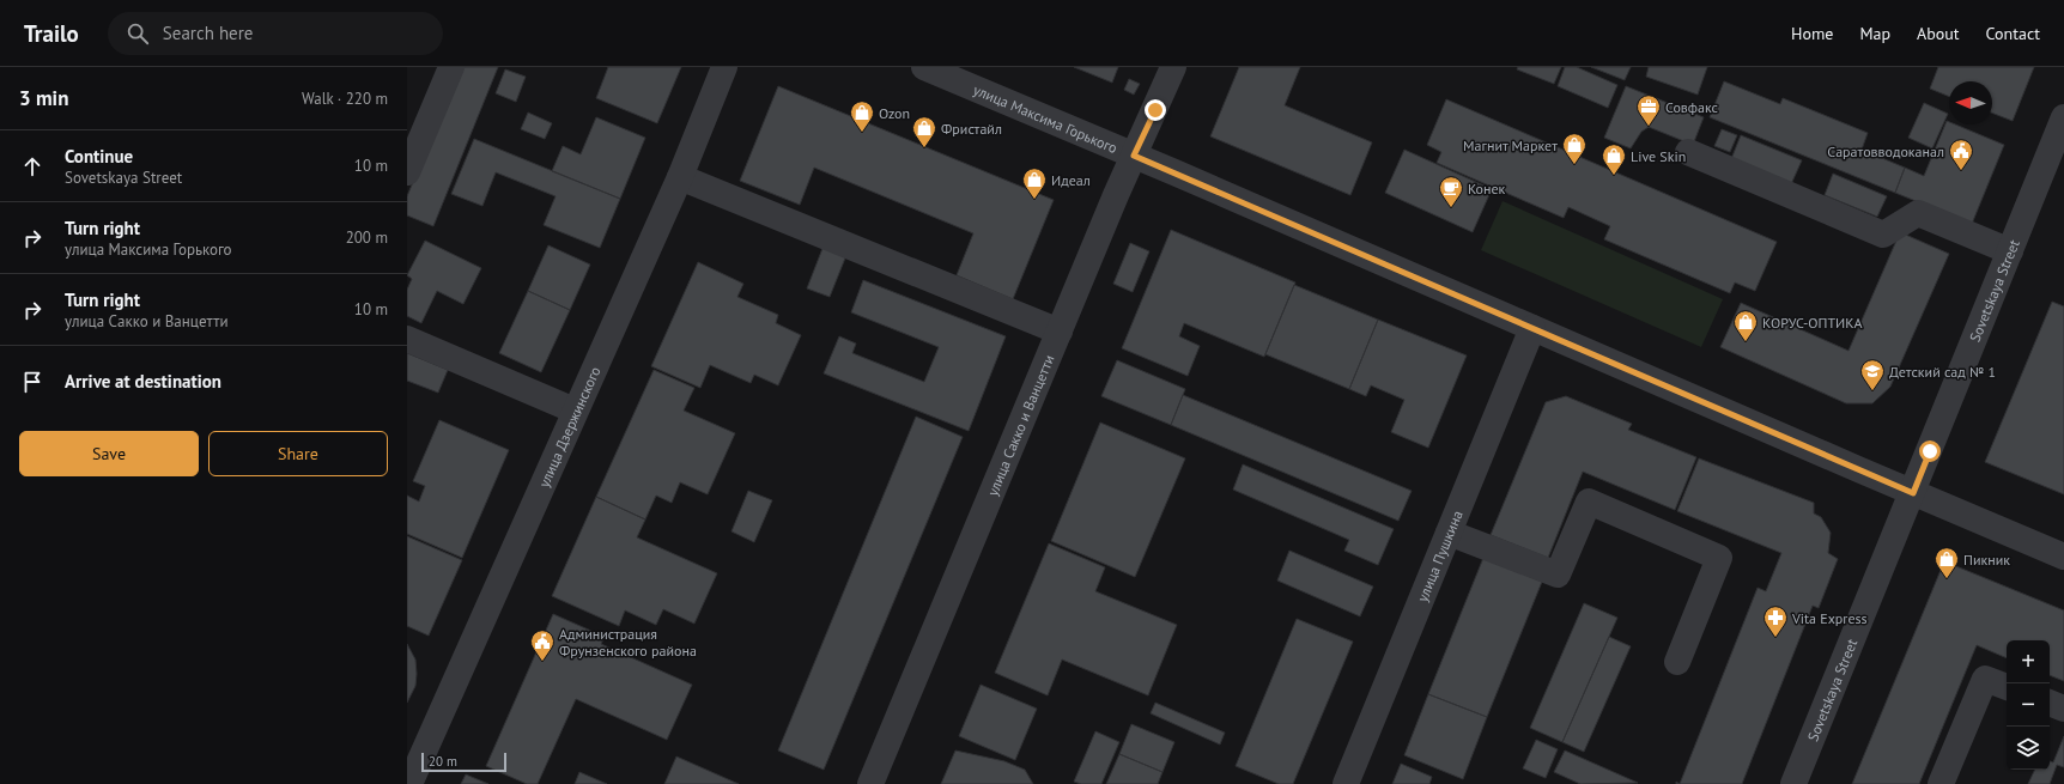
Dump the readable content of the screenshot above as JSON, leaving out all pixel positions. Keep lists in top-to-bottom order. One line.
{"streets":{"street":["улица Максима Горького","Sovetskaya Street","улица Сакко и Ванцетти","улица Дзержинского","улица Пушкина"]},"crossings":[["улица Максима Горького","Sovetskaya Street"],["улица Максима Горького","улица Сакко и Ванцетти"],["улица Максима Горького","улица Пушкина"]],"places":{"office":["Совфакс"],"shop":["Ozon","Фристайл","Магнит Маркет","Live Skin","Идеал","КОРУС-ОПТИКА","Пикник"],"public building":["Саратовводоканал","Администрация Фрунзенского района"],"cafe":["Конек"],"school or university":["Детский сад № 1"],"pharmacy":["Vita Express"]},"scale_bar":"20 m","north":"left","page":{"header":"Trailo","search":"Search here","nav":["Home","Map","About","Contact"],"heading":["3 min","Walk · 220 m"],"list":[["Continue","Sovetskaya Street","10 m"],["Turn right","улица Максима Горького","200 m"],["Turn right","улица Сакко и Ванцетти","10 m"],"Arrive at destination"],"buttons":["Save","Share"],"map_buttons":["+","−"],"scale":"20 m"}}
